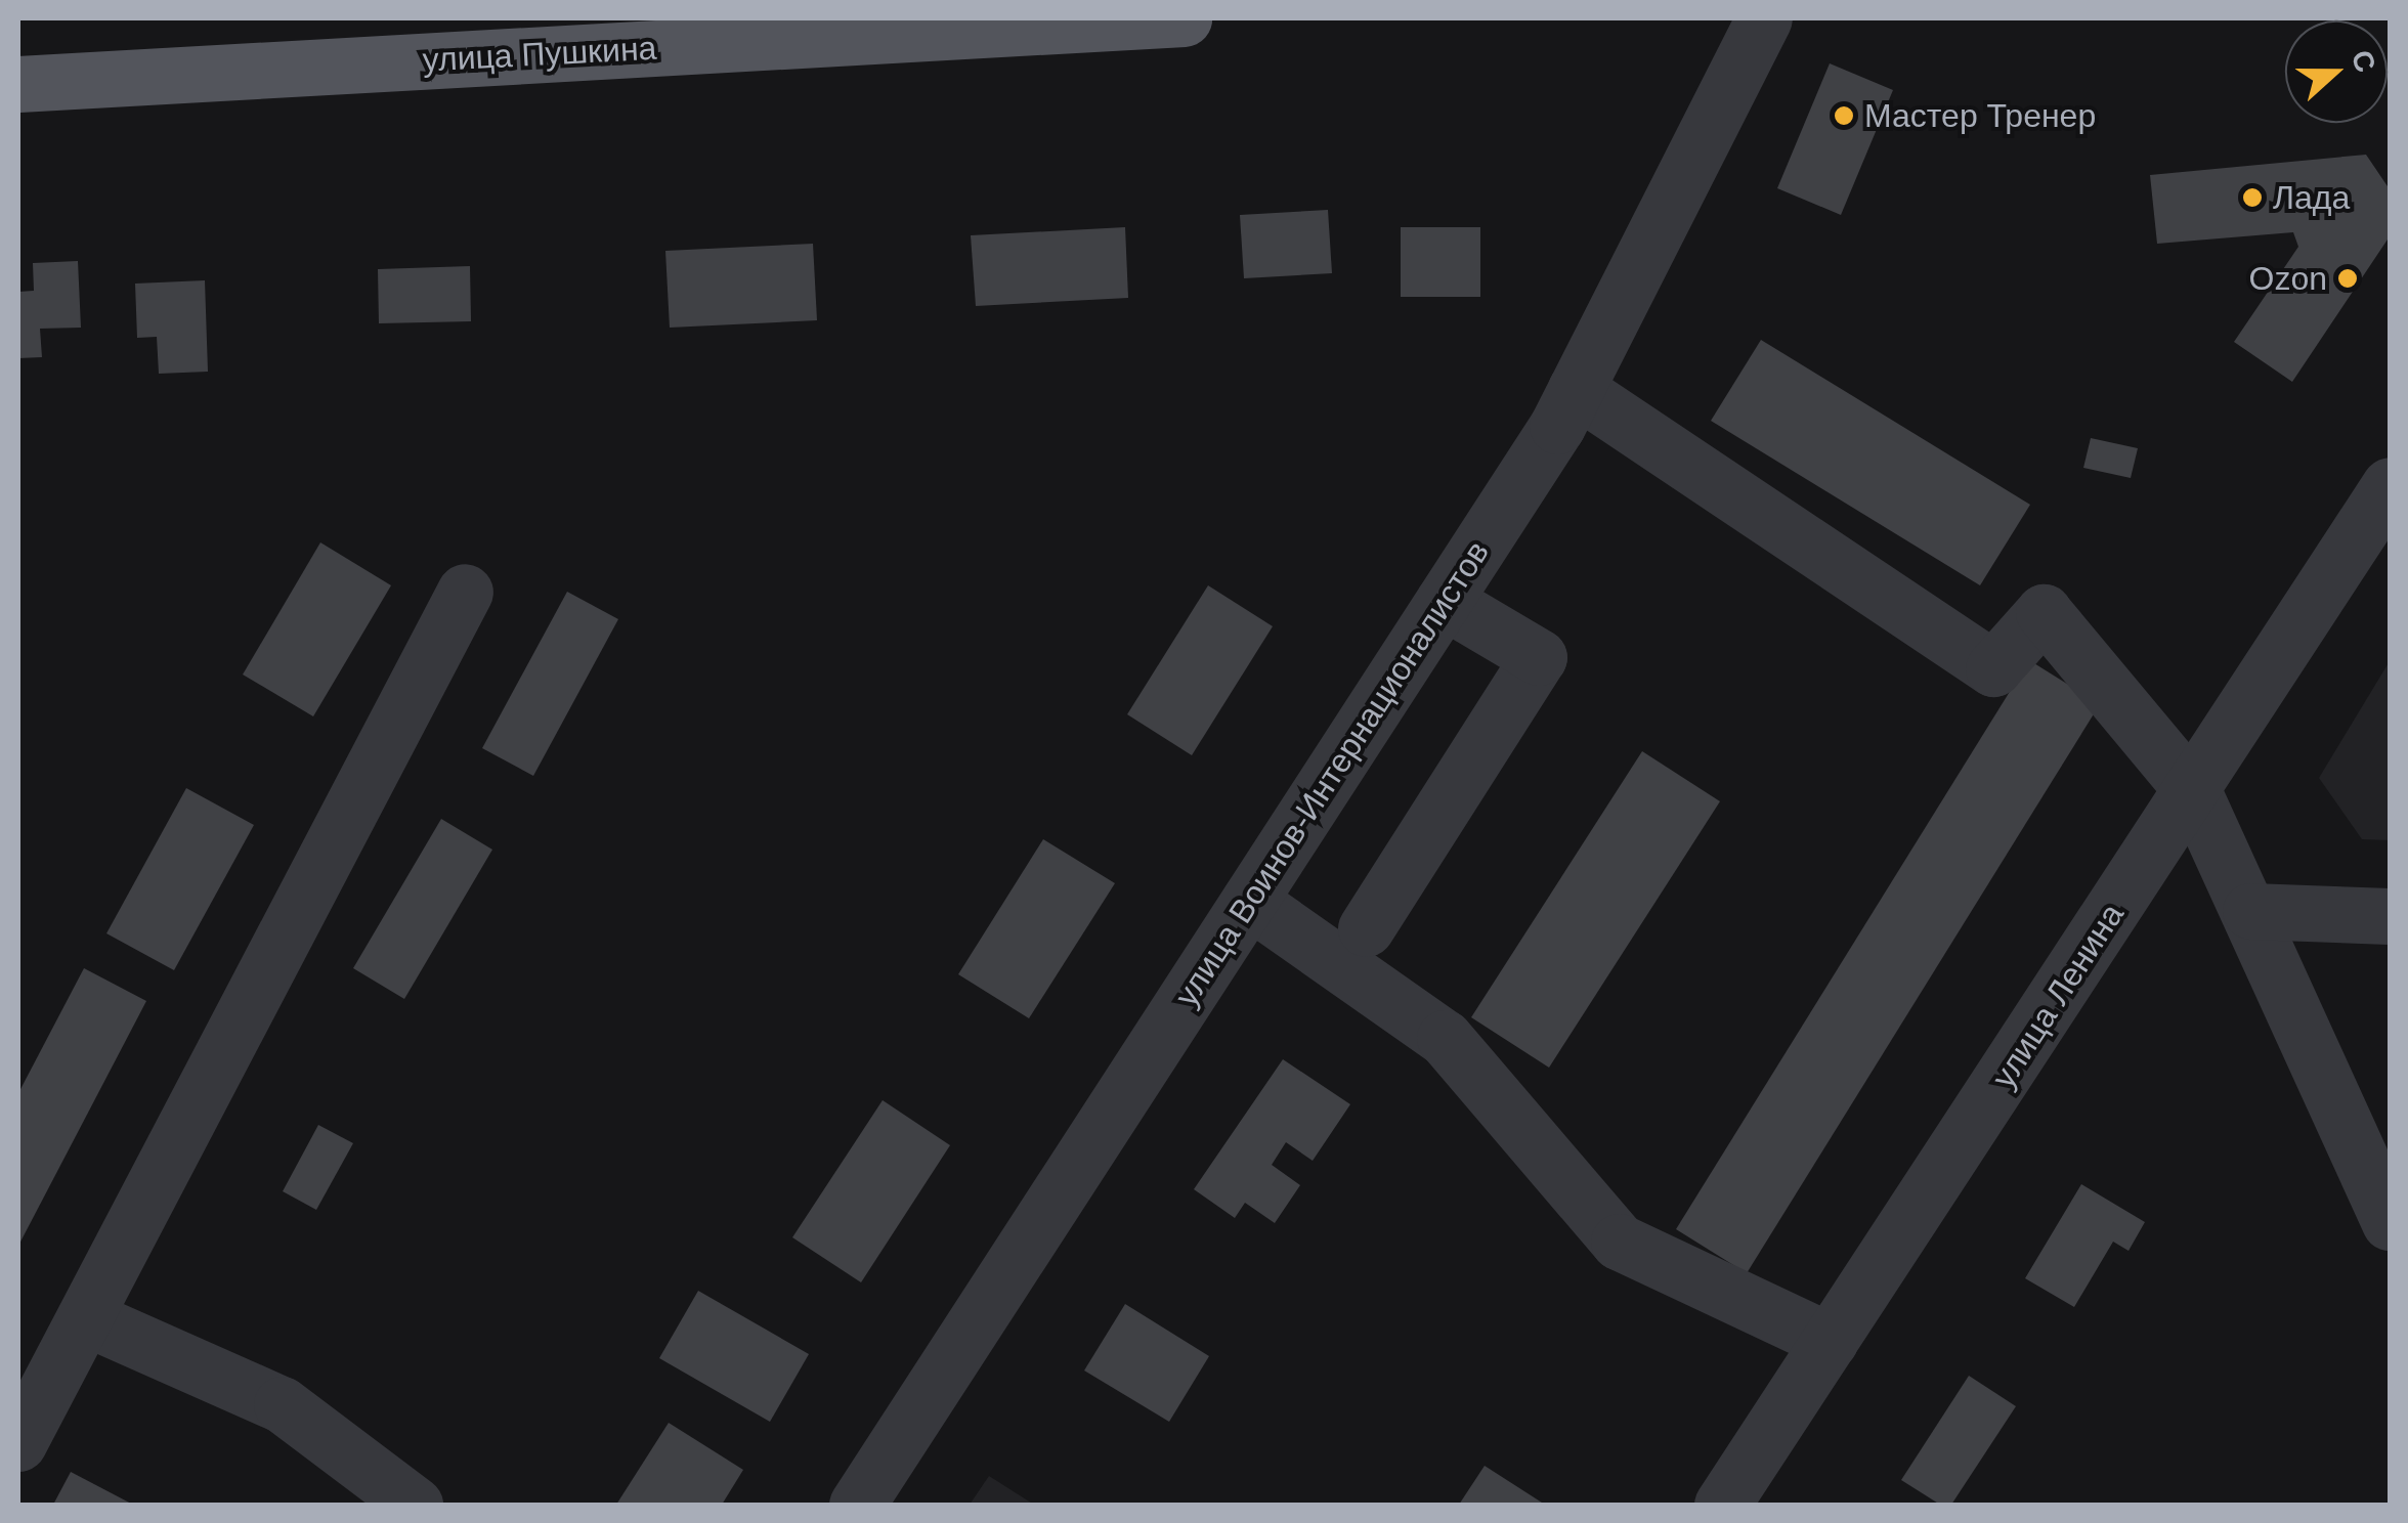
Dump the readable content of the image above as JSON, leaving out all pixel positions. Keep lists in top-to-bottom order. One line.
{"streets":{"main road":["улица Пушкина"],"street":["улица Воинов-Интернационалистов","улица Ленина"]},"places":["Мастер Тренер","Лада","Ozon"],"north":"right"}
